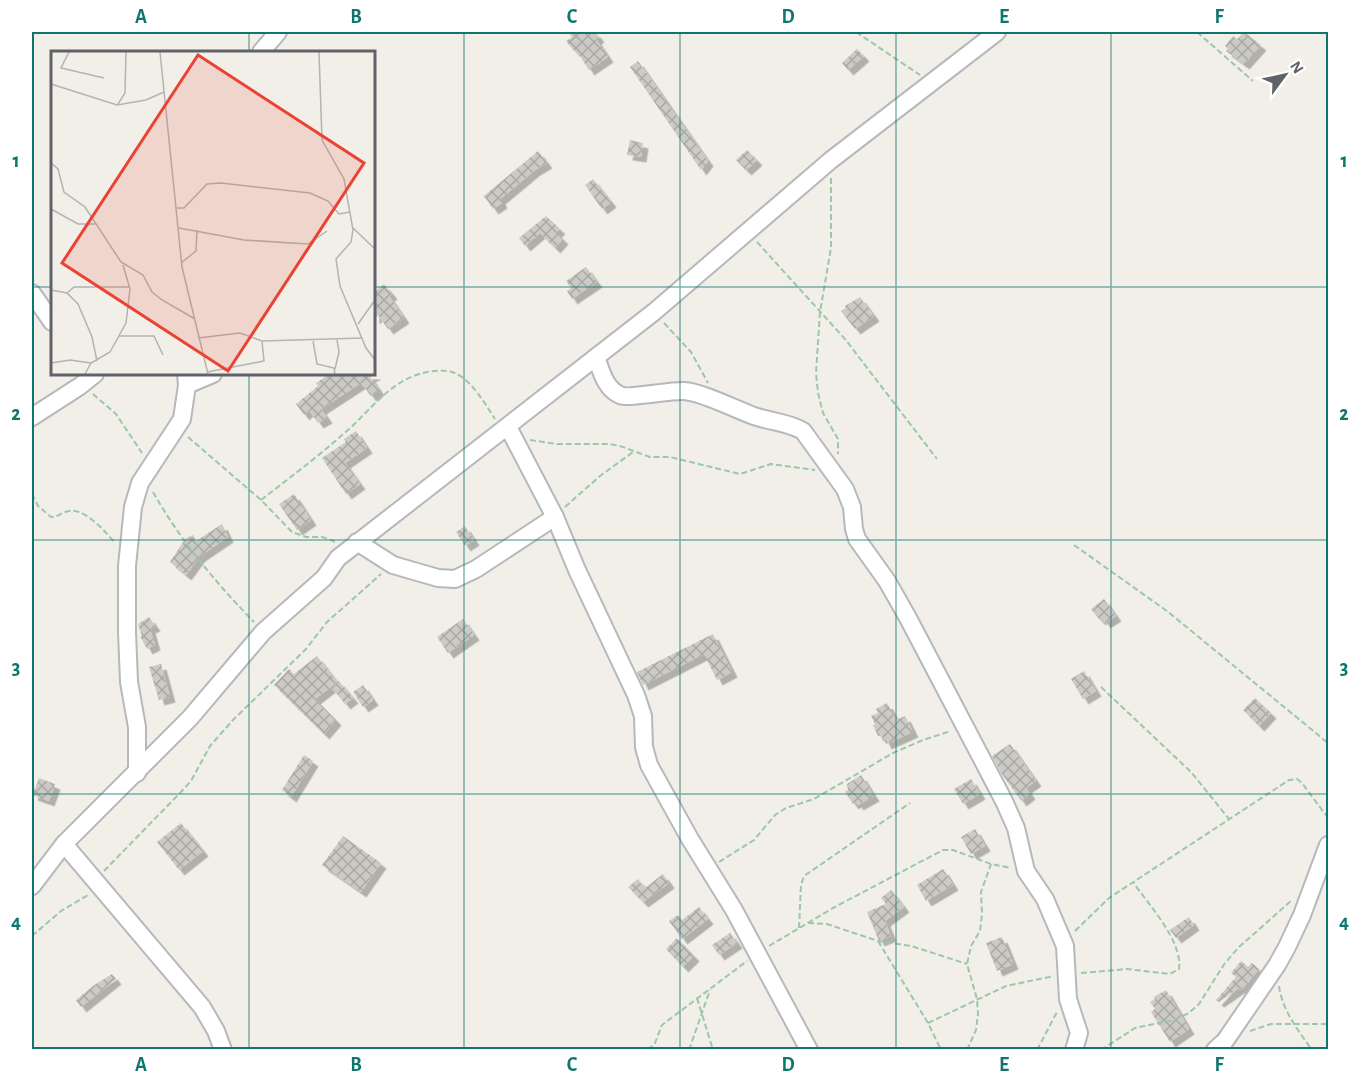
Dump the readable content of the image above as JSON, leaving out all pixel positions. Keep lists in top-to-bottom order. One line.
{"north":"top right","grid":{"columns":["A","B","C","D","E","F"],"rows":["1","2","3","4"]}}
